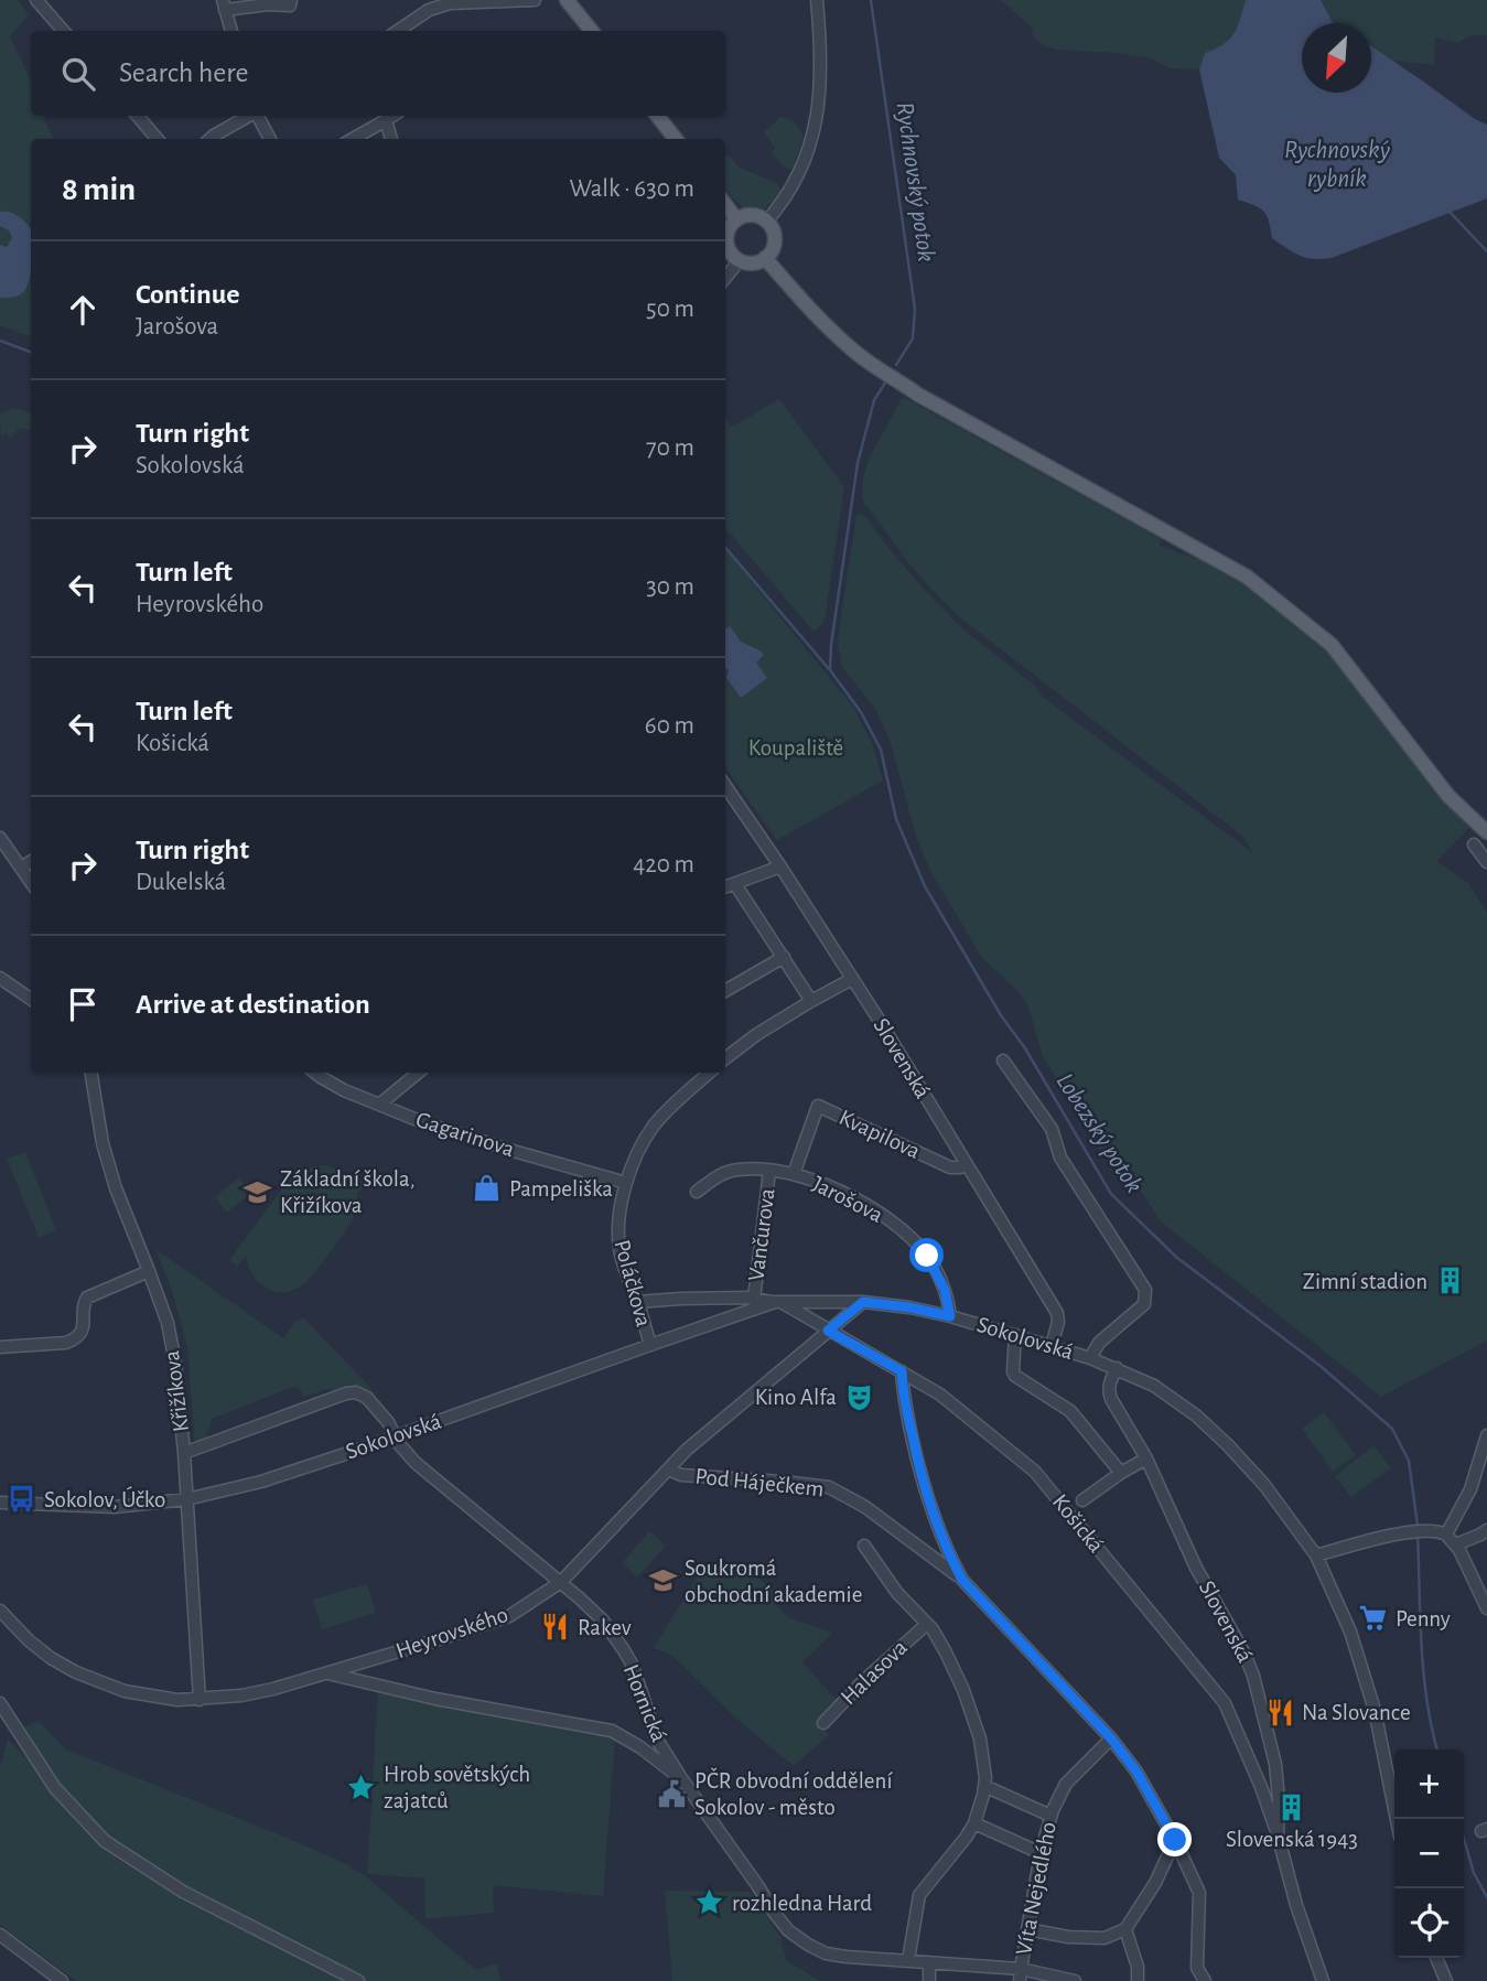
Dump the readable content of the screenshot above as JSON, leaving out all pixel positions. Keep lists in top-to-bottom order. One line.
{"streets":{"street":["Slovenská","Gagarinova","Kvapilova","Jarošova","Vančurova","Poláčkova","Sokolovská","Křižíkova","Pod Háječkem","Košická","Heyrovského","Halasova","Hornická","Víta Nejedlého"]},"crossings":[["Slovenská","Kvapilova"],["Slovenská","Sokolovská"],["Slovenská","Košická"],["Gagarinova","Poláčkova"],["Kvapilova","Jarošova"],["Jarošova","Vančurova"],["Jarošova","Sokolovská"],["Vančurova","Sokolovská"],["Poláčkova","Sokolovská"],["Sokolovská","Křižíkova"],["Sokolovská","Košická"],["Sokolovská","Heyrovského"],["Sokolovská","Hornická"],["Křižíkova","Heyrovského"],["Křižíkova","Hornická"],["Pod Háječkem","Heyrovského"],["Košická","Heyrovského"],["Heyrovského","Hornická"],["Hornická","Víta Nejedlého"]],"water":["Rychnovský rybník","Rychnovský potok","Lobezský potok"],"parks":["Koupaliště"],"places":{"shop":["Pampeliška"],"school or university":["Základní škola, Křižíkova","Soukromá obchodní akademie"],"building":["Zimní stadion","Slovenská 1943"],"theatre":["Kino Alfa"],"bus stop":["Sokolov, Účko"],"supermarket":["Penny"],"restaurant":["Rakev","Na Slovance"],"place":["Hrob sovětských zajatců","rozhledna Hard"],"public building":["PČR obvodní oddělení Sokolov - město"]},"north":"bottom left","page":{"search":"Search here","heading":["8 min","Walk · 630 m"],"list":[["Continue","Jarošova","50 m"],["Turn right","Sokolovská","70 m"],["Turn left","Heyrovského","30 m"],["Turn left","Košická","60 m"],["Turn right","Dukelská","420 m"],"Arrive at destination"],"map_buttons":["+","−"]}}
